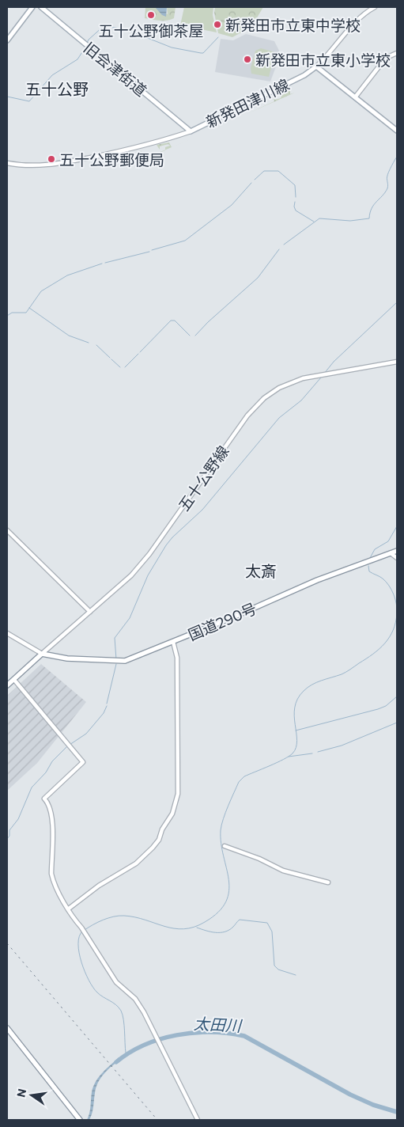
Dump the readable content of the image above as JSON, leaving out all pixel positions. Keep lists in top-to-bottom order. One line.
{"streets":{"highway":["国道290号"],"main road":["旧会津街道","新発田津川線"],"street":["五十公野線"]},"crossings":[["旧会津街道","新発田津川線"],["五十公野線","国道290号"]],"districts":["五十公野","太斎"],"water":["太田川"],"places":["五十公野御茶屋","新発田市立東中学校","新発田市立東小学校","五十公野郵便局"],"north":"left"}
